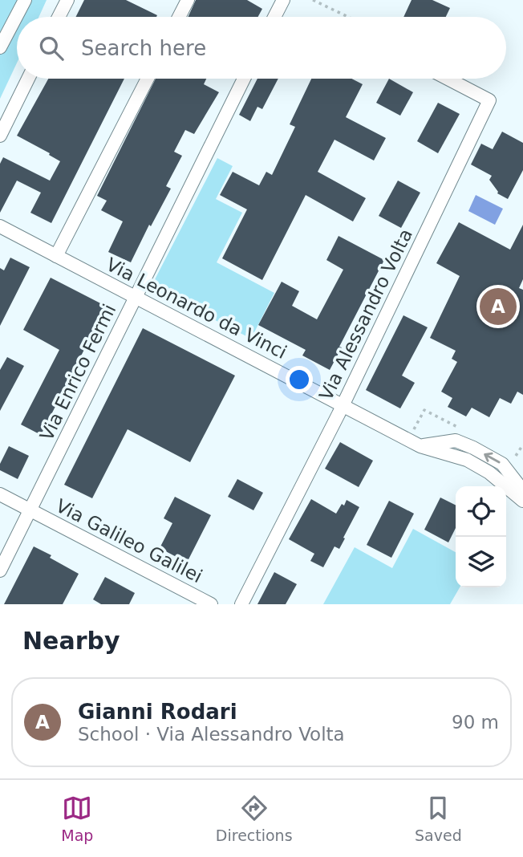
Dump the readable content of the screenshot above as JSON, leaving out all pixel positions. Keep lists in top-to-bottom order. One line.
{"streets":{"street":["Via Leonardo da Vinci","Via Alessandro Volta","Via Enrico Fermi","Via Galileo Galilei"]},"crossings":[["Via Leonardo da Vinci","Via Alessandro Volta"],["Via Leonardo da Vinci","Via Enrico Fermi"],["Via Enrico Fermi","Via Galileo Galilei"]],"page":{"search":"Search here","pins":"A","heading":"Nearby","list":[{"mark":"A","name":"Gianni Rodari","note":"School · Via Alessandro Volta","value":"90 m"}],"nav":["Map","Directions","Saved"]}}
